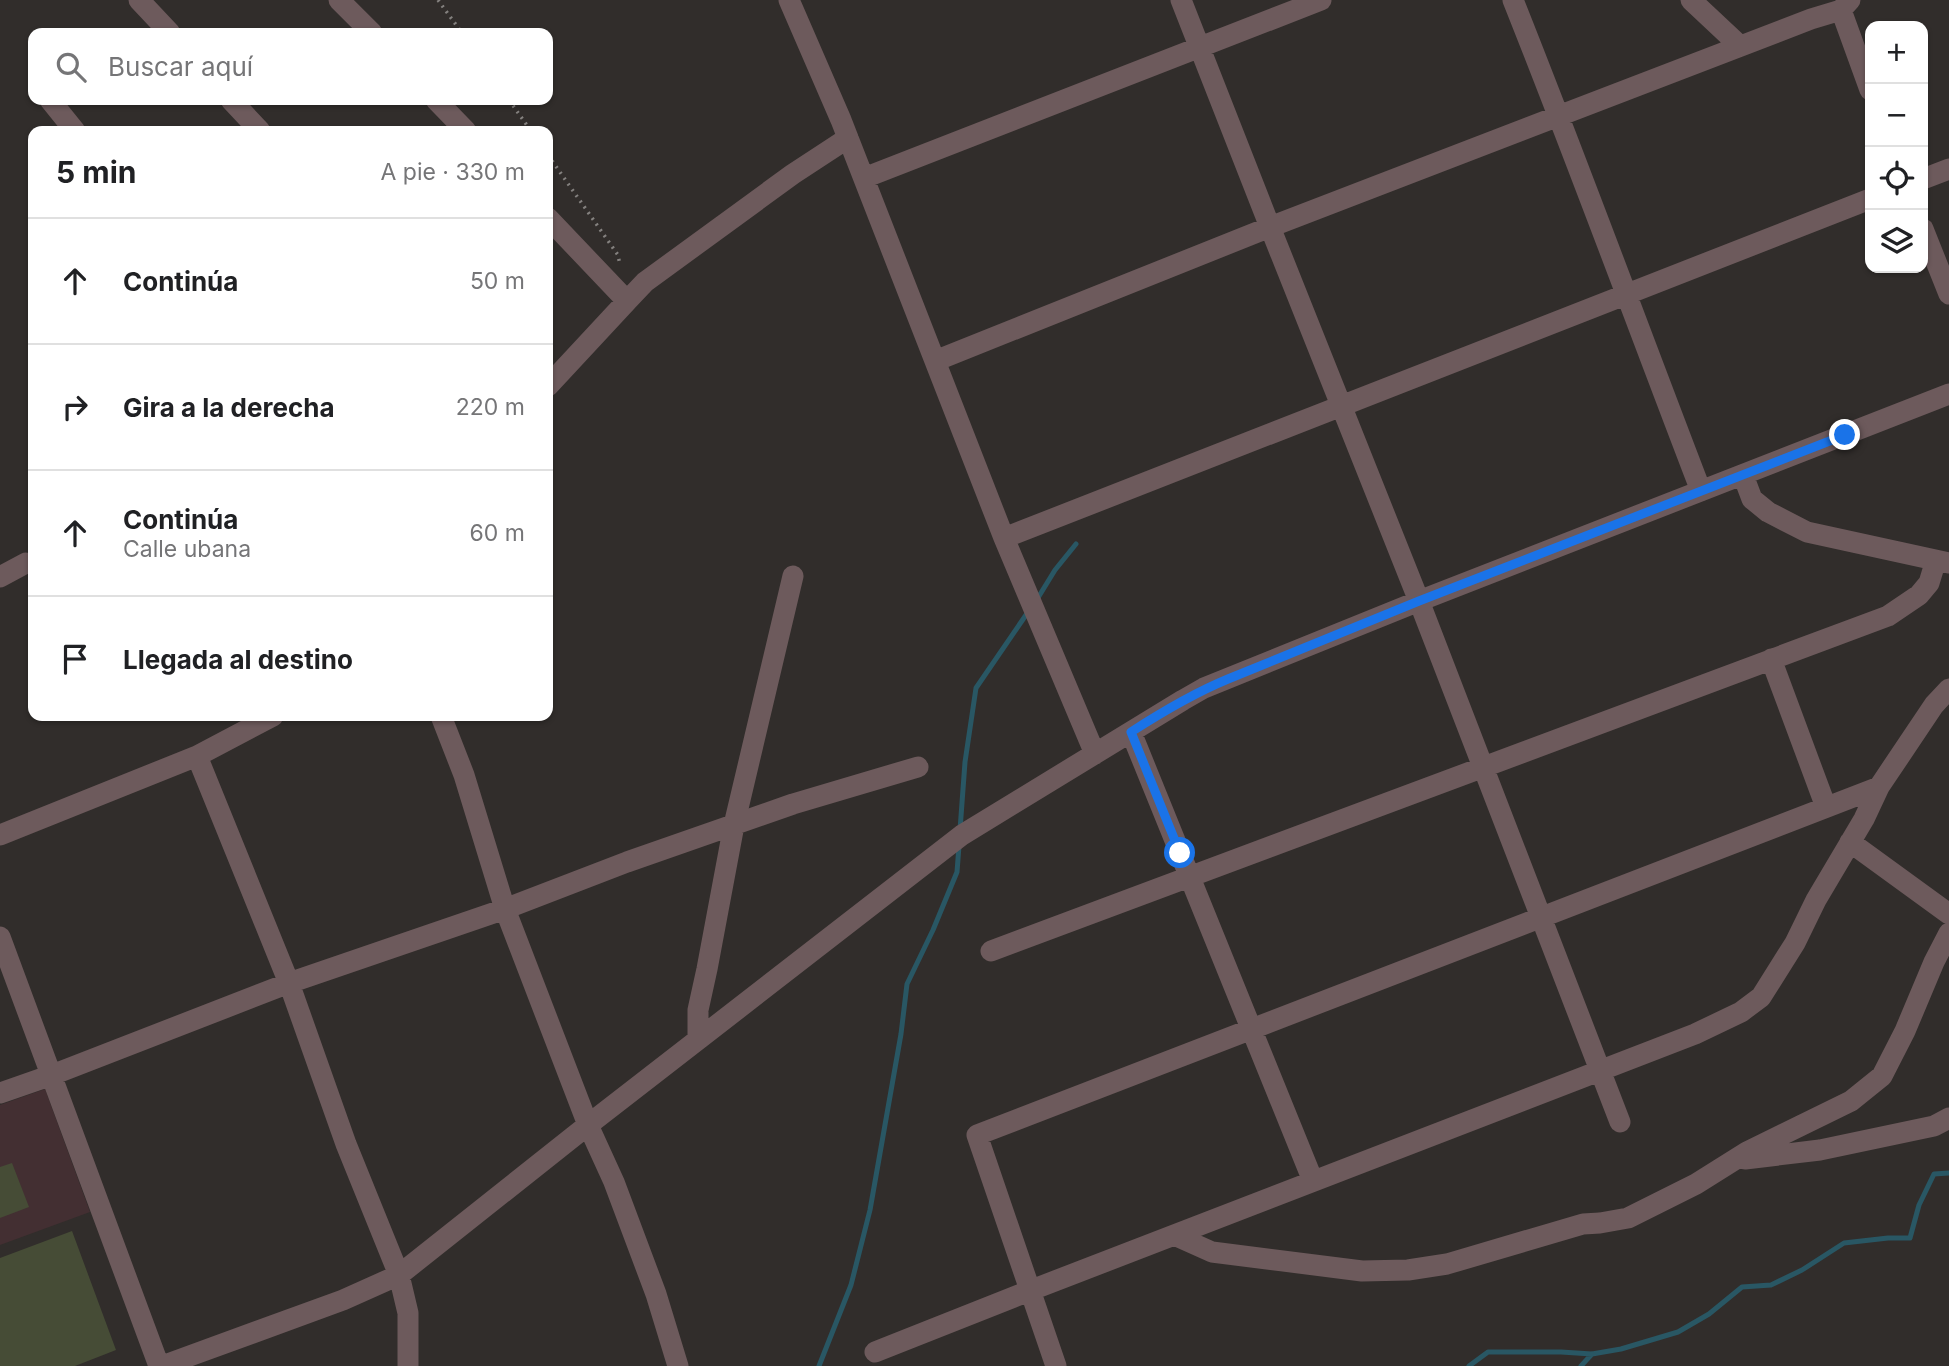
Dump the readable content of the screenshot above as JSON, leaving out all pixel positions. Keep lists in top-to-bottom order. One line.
{"page":{"map_buttons":["+","−"],"search":"Buscar aquí","heading":["5 min","A pie · 330 m"],"list":[["Continúa","50 m"],["Gira a la derecha","220 m"],["Continúa","Calle ubana","60 m"],"Llegada al destino"]}}
